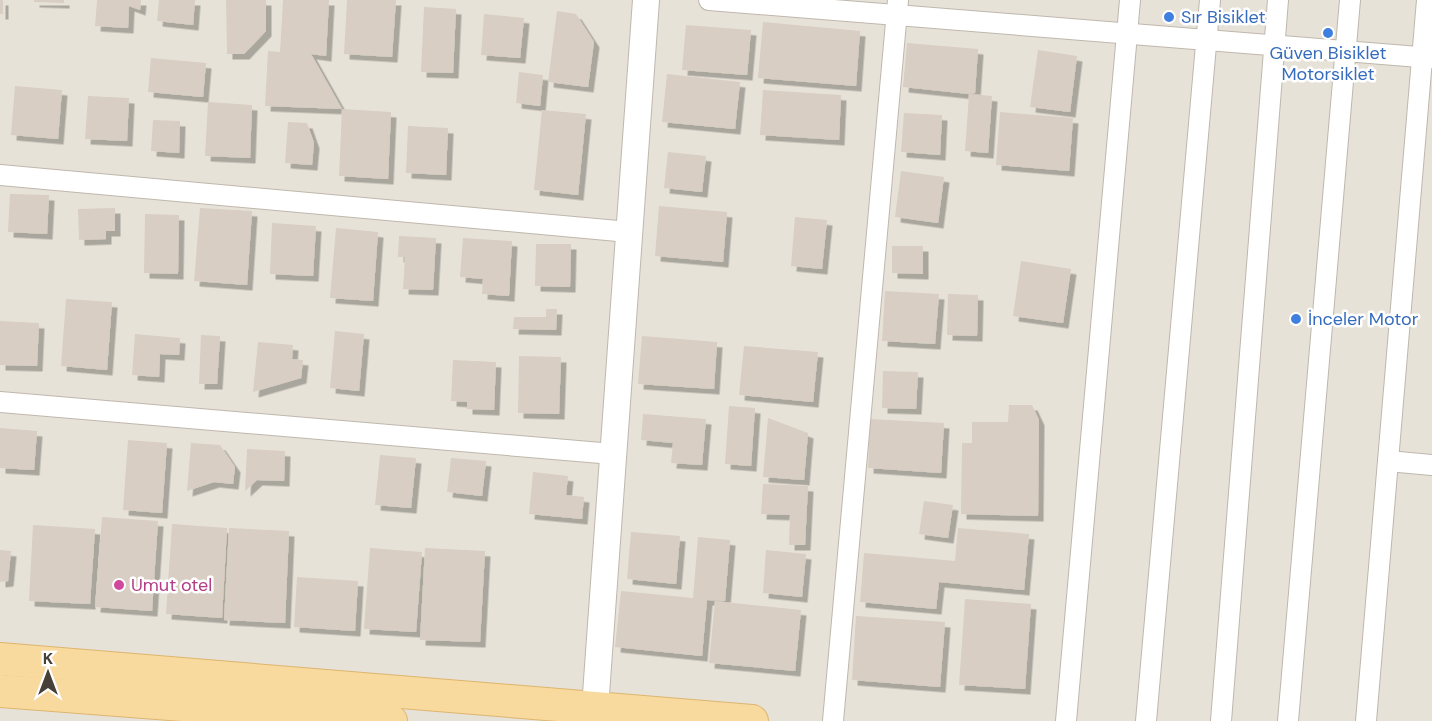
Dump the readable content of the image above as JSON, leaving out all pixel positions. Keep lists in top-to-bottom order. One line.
{"places":["Sır Bisiklet","Güven Bisiklet Motorsiklet","İnceler Motor","Umut otel"],"north":"top"}
